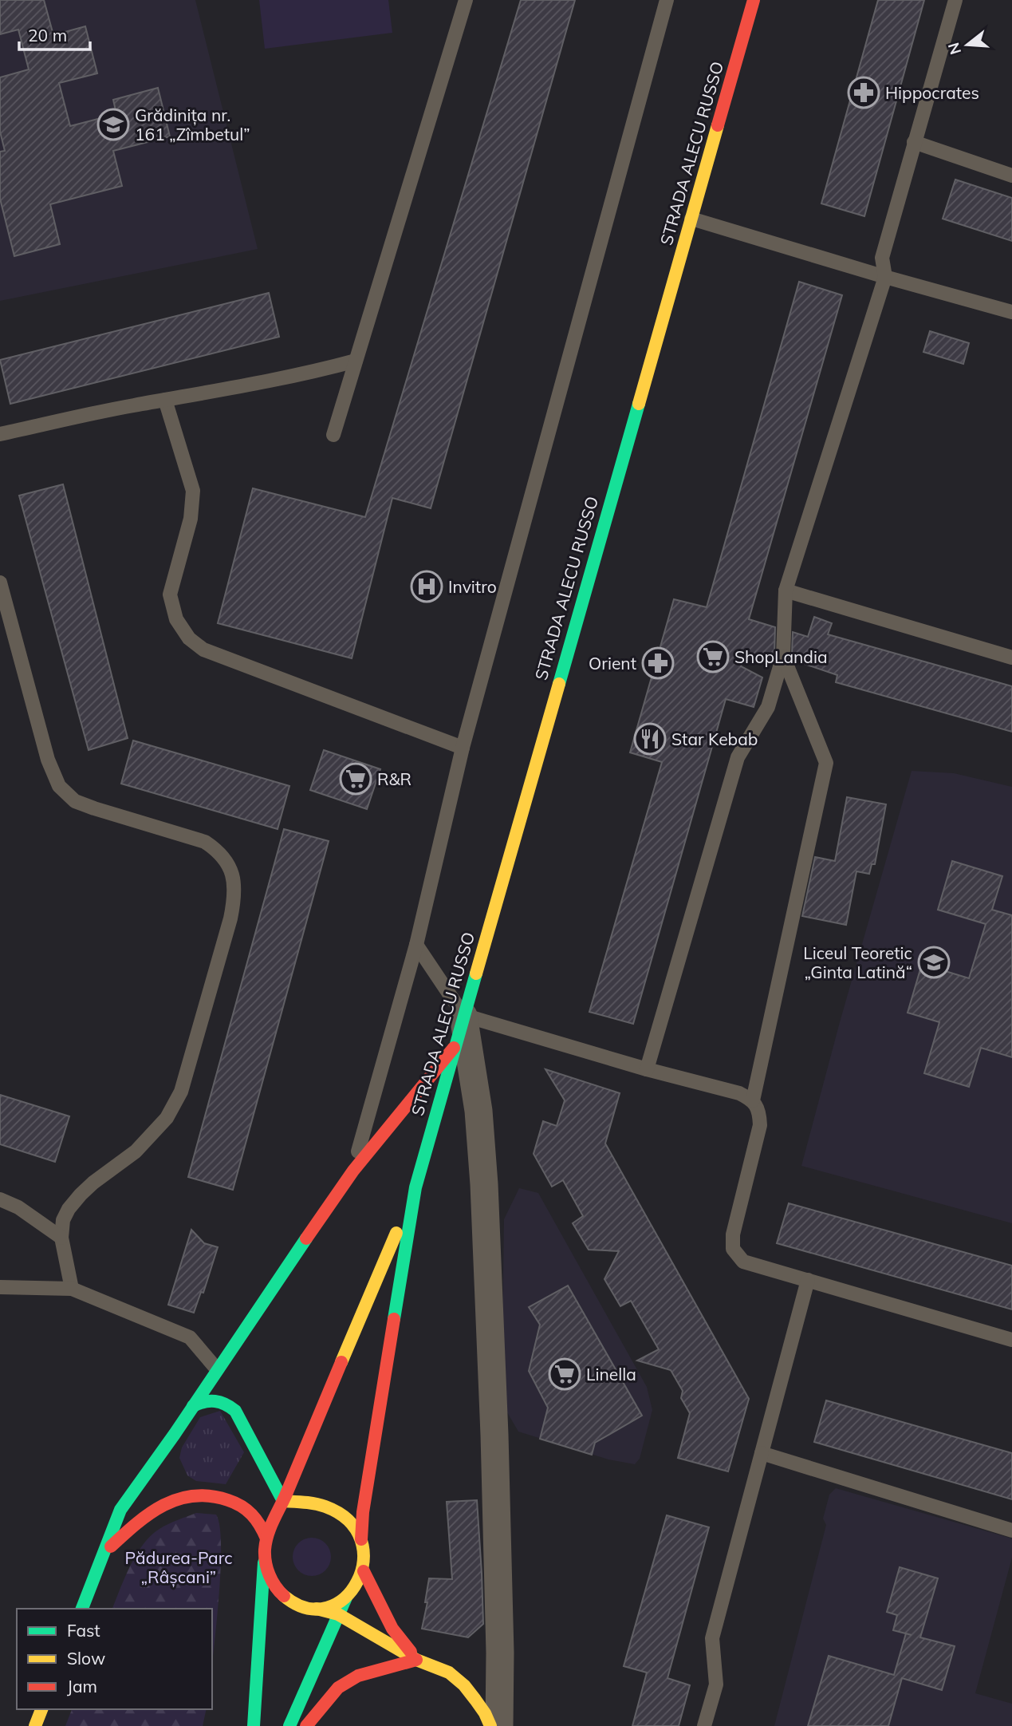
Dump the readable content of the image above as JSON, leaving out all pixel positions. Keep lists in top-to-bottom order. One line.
{"streets":{"main road":["STRADA ALECU RUSSO"]},"parks":["Pădurea-Parc „Râșcani”"],"places":{"pharmacy":["Hippocrates","Orient"],"school or university":["Grădinița nr. 161 „Zîmbetul”","Liceul Teoretic „Ginta Latină“"],"hospital":["Invitro"],"supermarket":["ShopLandia","R&R","Linella"],"restaurant":["Star Kebab"]},"legend":["Fast","Slow","Jam"],"scale_bar":"20 m","north":"left"}
